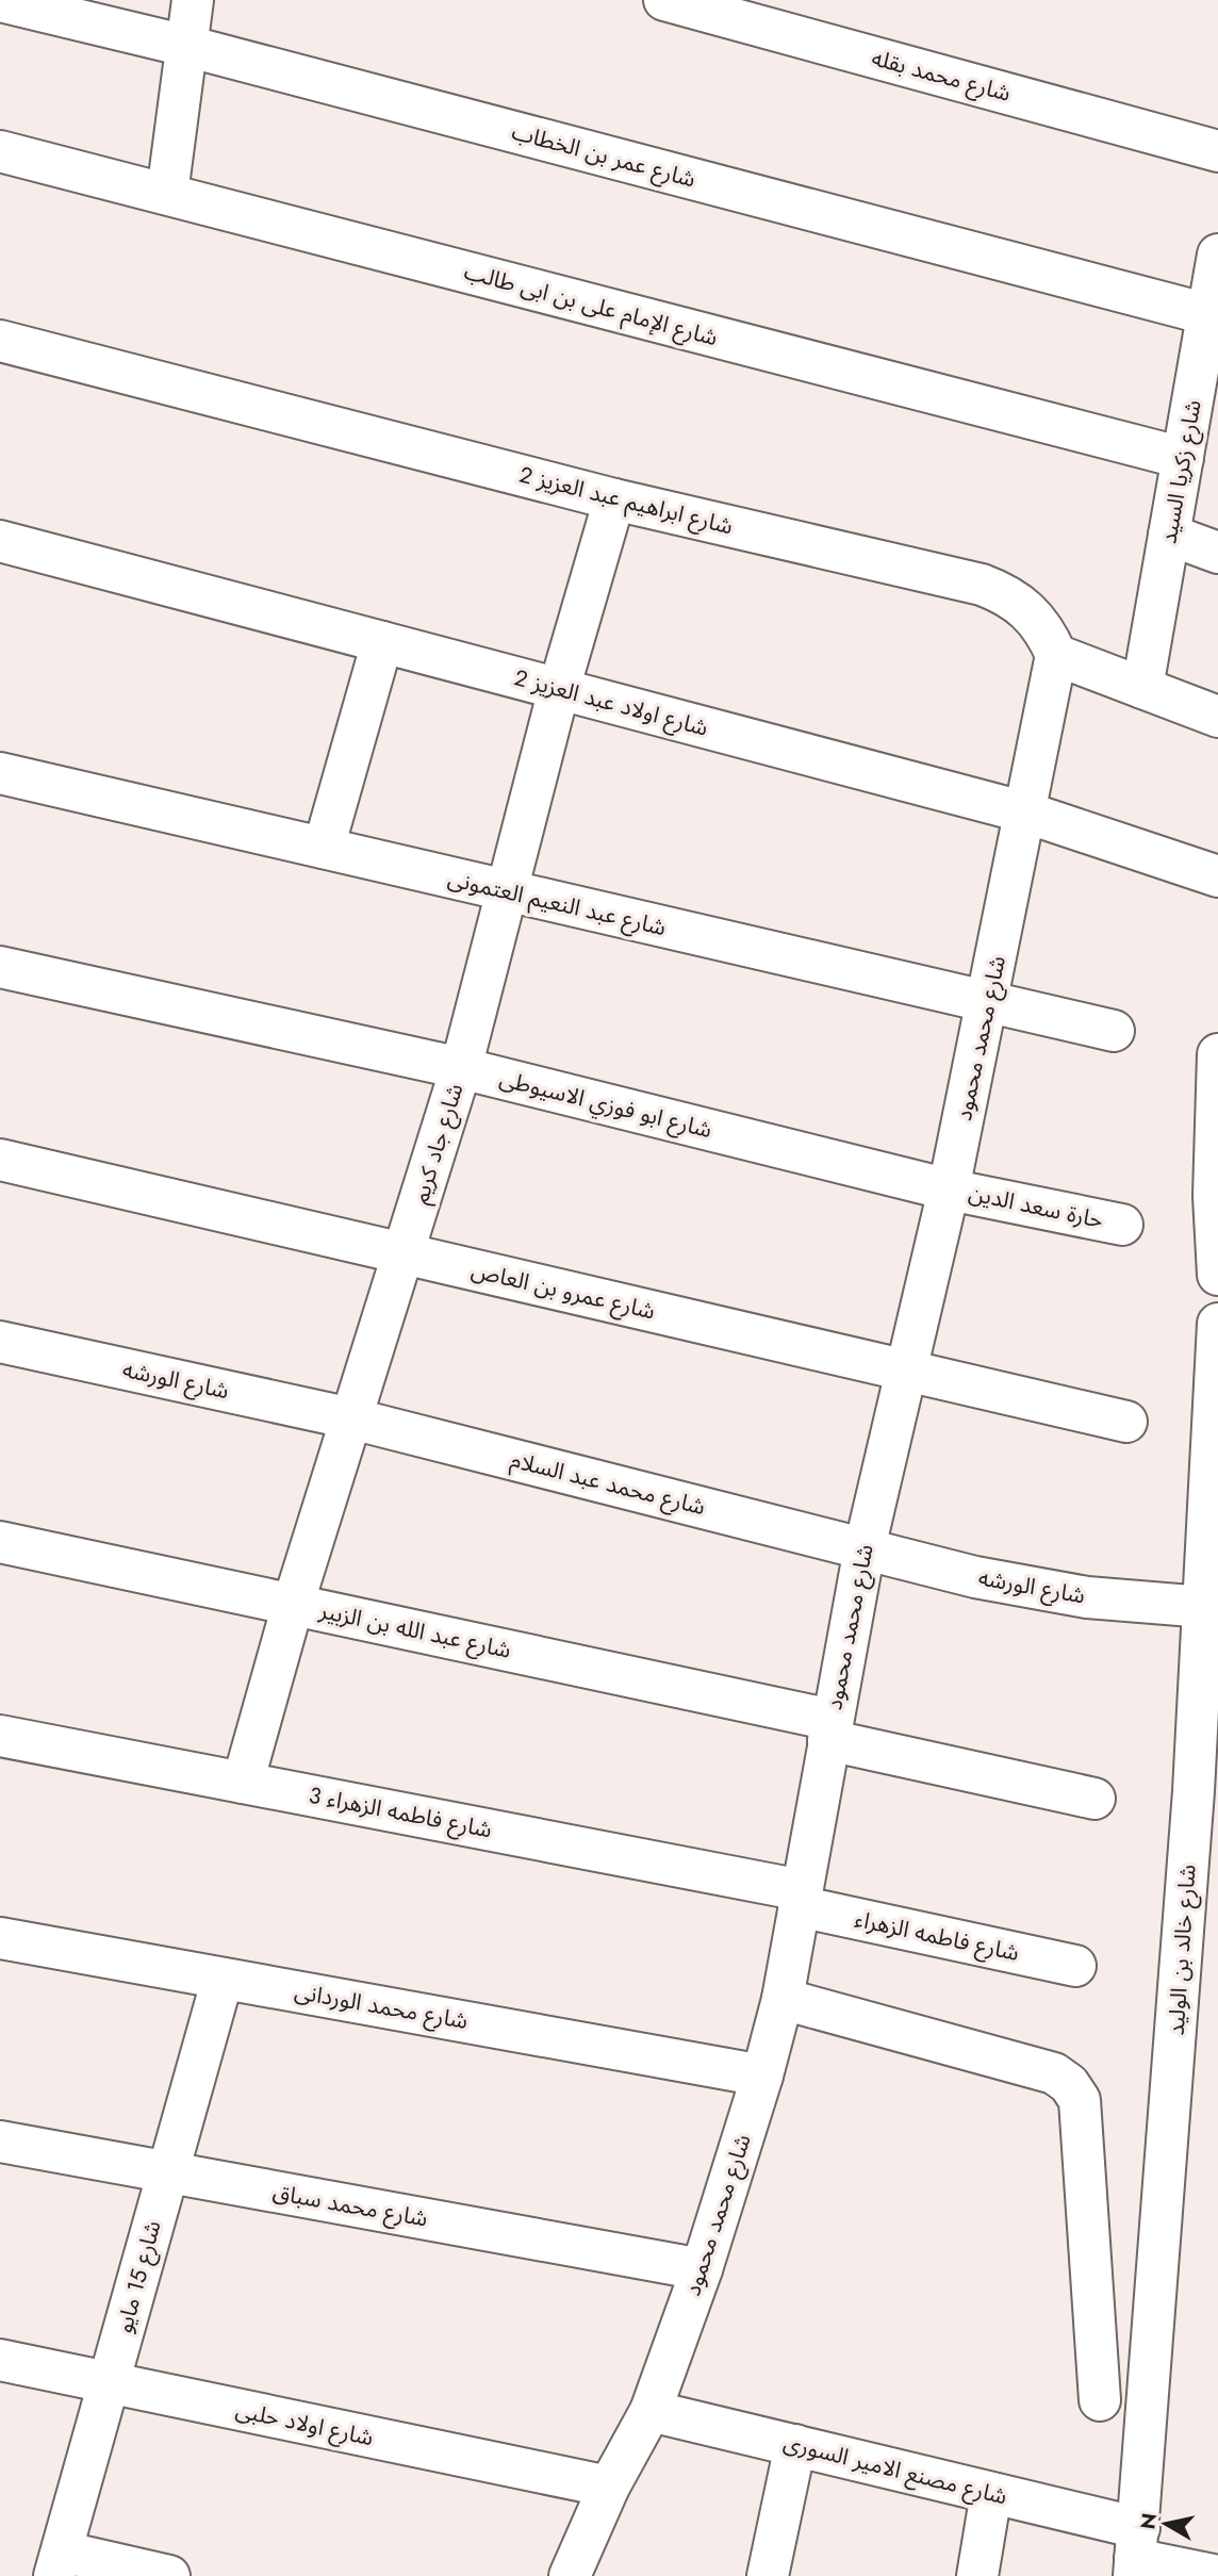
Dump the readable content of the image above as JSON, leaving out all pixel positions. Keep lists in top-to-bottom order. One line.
{"streets":{"street":["شارع محمد بقله","شارع عمر بن الخطاب","شارع الإمام على بن ابى طالب","شارع زكريا السيد","شارع ابراهيم عبد العزيز 2","شارع اولاد عبد العزيز 2","شارع عبد النعيم العتمونى","شارع محمد محمود","شارع ابو فوزي الاسيوطى","شارع جاد كريم","حارة سعد الدين","شارع عمرو بن العاص","شارع الورشه","شارع محمد عبد السلام","شارع عبد الله بن الزبير","شارع فاطمه الزهراء 3","شارع فاطمه الزهراء","شارع خالد بن الوليد","شارع محمد الوردانى","شارع محمد سباق","شارع 15 مايو","شارع اولاد حلبى","شارع مصنع الامير السورى"]},"crossings":[["شارع عمر بن الخطاب","شارع زكريا السيد"],["شارع الإمام على بن ابى طالب","شارع زكريا السيد"],["شارع ابراهيم عبد العزيز 2","شارع محمد محمود"],["شارع ابراهيم عبد العزيز 2","شارع جاد كريم"],["شارع اولاد عبد العزيز 2","شارع محمد محمود"],["شارع اولاد عبد العزيز 2","شارع جاد كريم"],["شارع عبد النعيم العتمونى","شارع محمد محمود"],["شارع عبد النعيم العتمونى","شارع جاد كريم"],["شارع محمد محمود","شارع ابو فوزي الاسيوطى"],["شارع محمد محمود","حارة سعد الدين"],["شارع محمد محمود","شارع عمرو بن العاص"],["شارع محمد محمود","شارع الورشه"],["شارع محمد محمود","شارع محمد عبد السلام"],["شارع محمد محمود","شارع عبد الله بن الزبير"],["شارع محمد محمود","شارع فاطمه الزهراء 3"],["شارع محمد محمود","شارع فاطمه الزهراء"],["شارع محمد محمود","شارع محمد الوردانى"],["شارع محمد محمود","شارع محمد سباق"],["شارع محمد محمود","شارع اولاد حلبى"],["شارع محمد محمود","شارع مصنع الامير السورى"],["شارع ابو فوزي الاسيوطى","شارع جاد كريم"],["شارع ابو فوزي الاسيوطى","حارة سعد الدين"],["شارع جاد كريم","شارع عمرو بن العاص"],["شارع جاد كريم","شارع الورشه"],["شارع جاد كريم","شارع محمد عبد السلام"],["شارع جاد كريم","شارع عبد الله بن الزبير"],["شارع جاد كريم","شارع فاطمه الزهراء 3"],["شارع الورشه","شارع محمد عبد السلام"],["شارع الورشه","شارع خالد بن الوليد"],["شارع فاطمه الزهراء 3","شارع فاطمه الزهراء"],["شارع خالد بن الوليد","شارع مصنع الامير السورى"],["شارع محمد الوردانى","شارع 15 مايو"],["شارع محمد سباق","شارع 15 مايو"],["شارع 15 مايو","شارع اولاد حلبى"]],"north":"left"}
